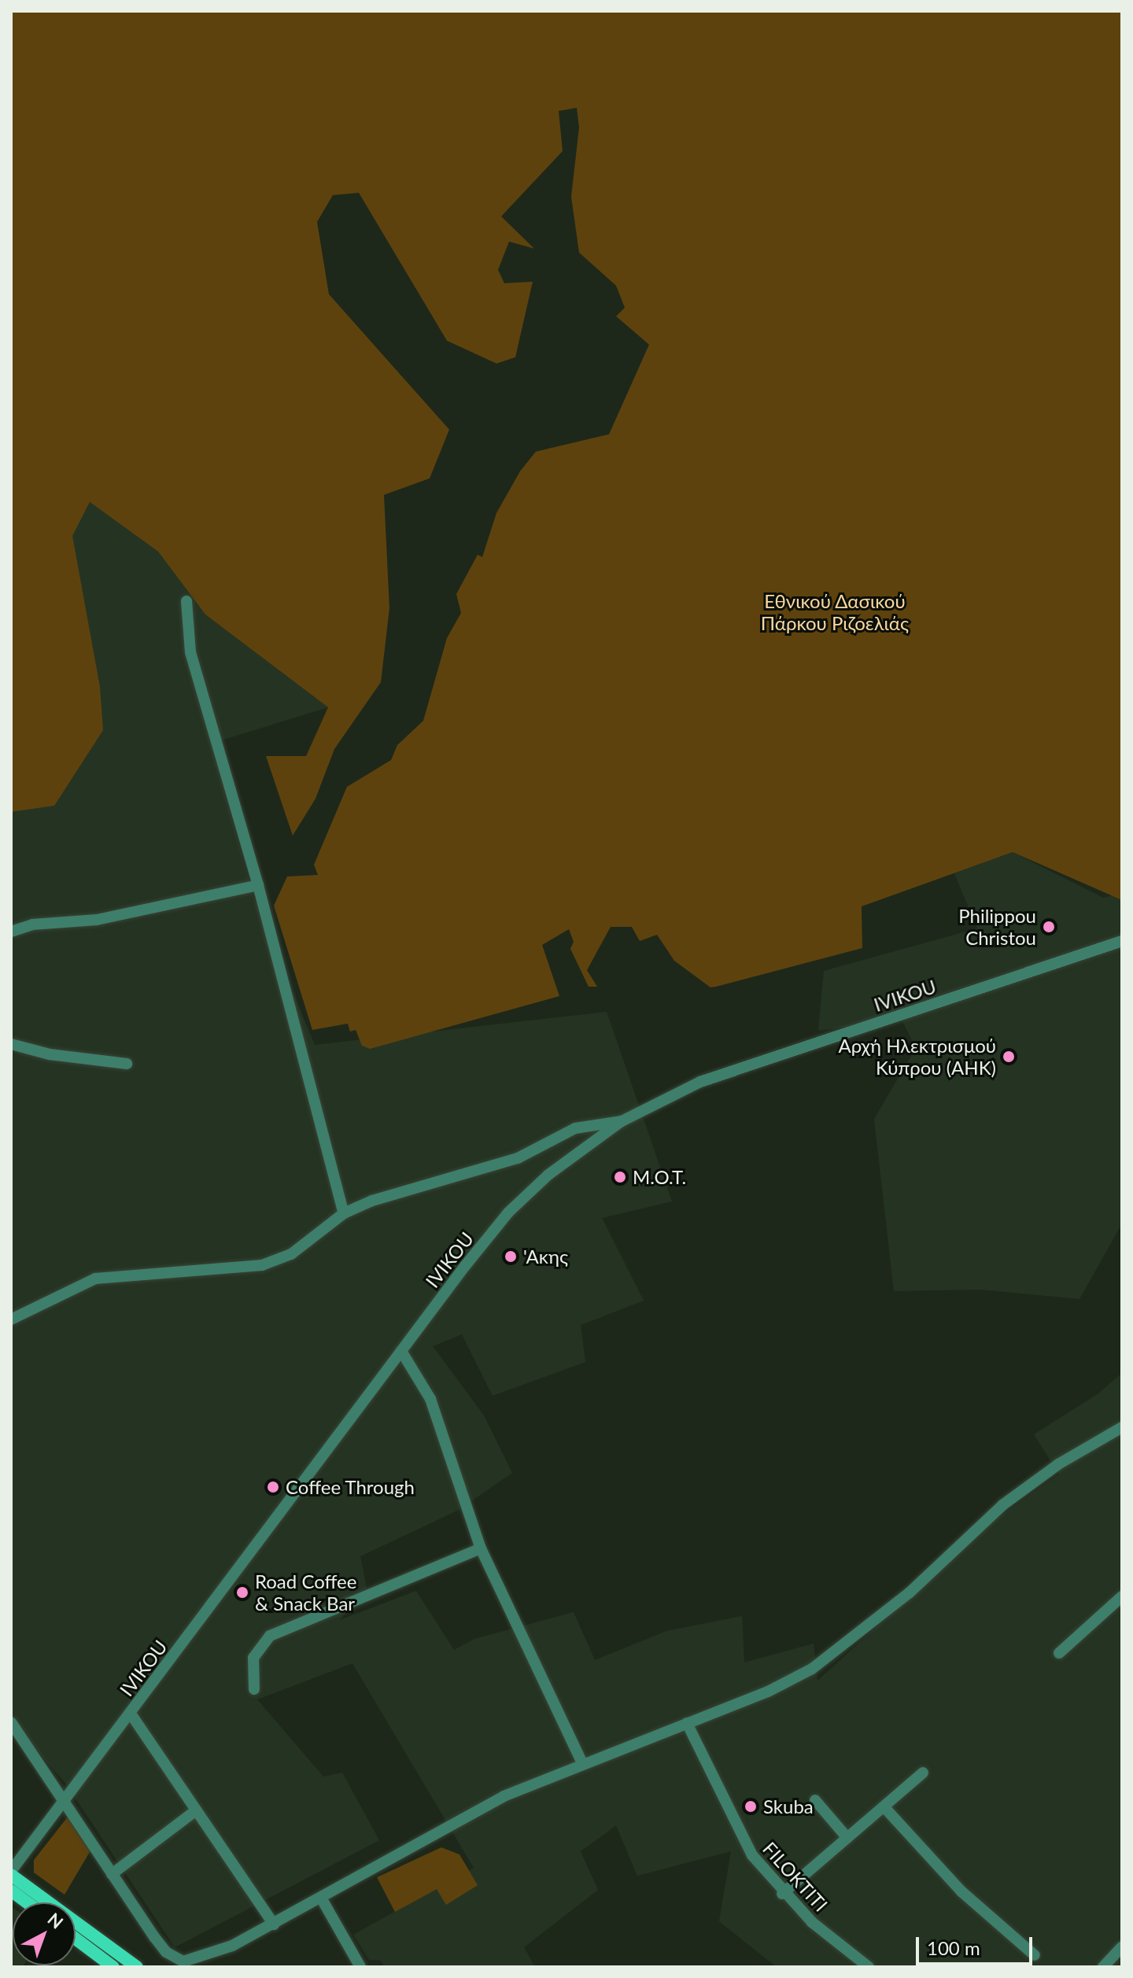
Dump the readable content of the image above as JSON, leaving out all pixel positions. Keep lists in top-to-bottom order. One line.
{"streets":{"street":["IVIKOU","FILOKTITI"]},"parks":["Εθνικού Δασικού Πάρκου Ριζοελιάς"],"places":["Philippou Christou","Αρχή Ηλεκτρισμού Κύπρου (ΑΗΚ)","M.O.T.","'Ακης","Coffee Through","Road Coffee & Snack Bar","Skuba"],"scale_bar":"100 m","north":"top right"}
